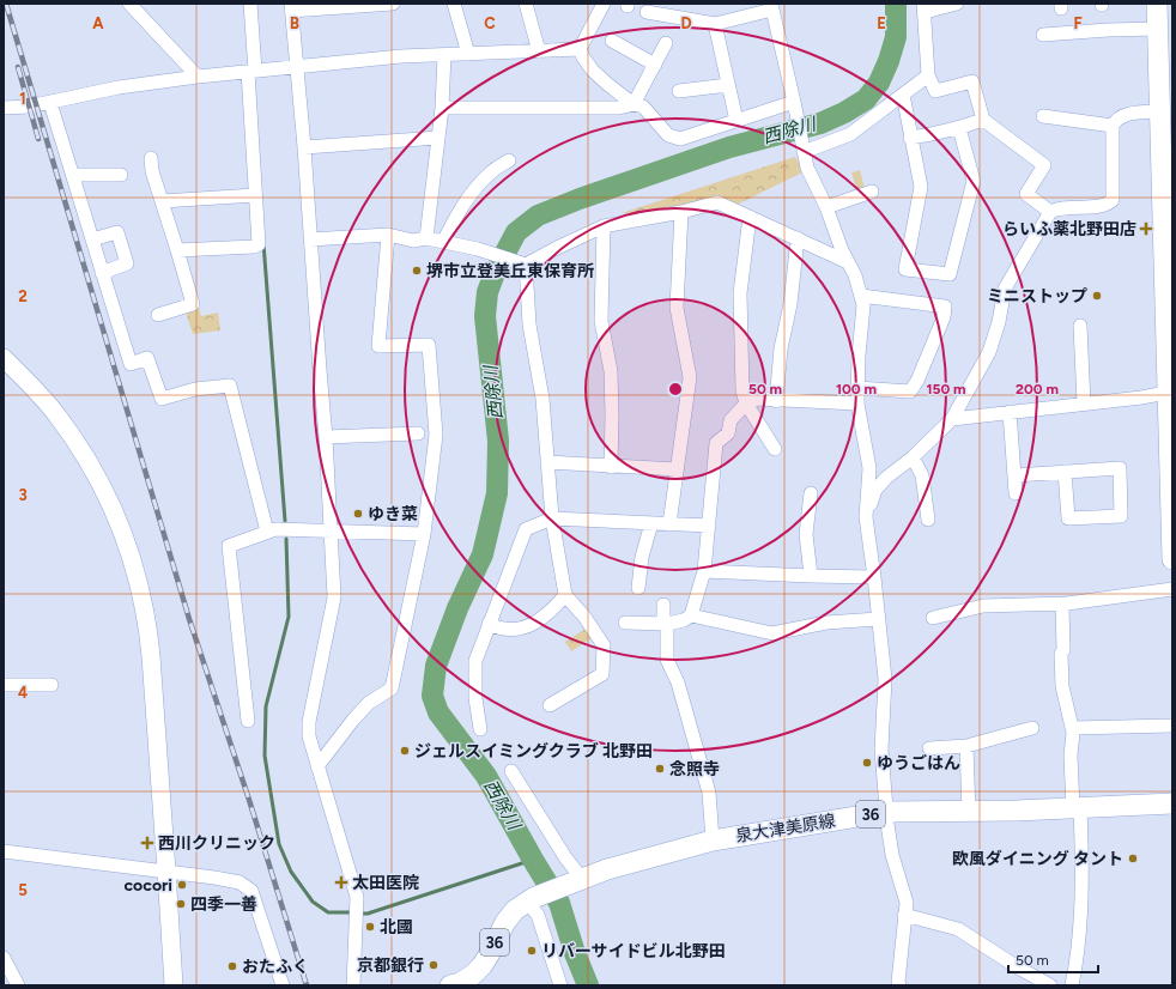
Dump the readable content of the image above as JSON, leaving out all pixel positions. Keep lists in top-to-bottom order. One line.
{"streets":{"main road":["36","泉大津美原線"]},"water":["西除川"],"places":{"health":["らいふ薬北野田店","西川クリニック","太田医院"],"other":["堺市立登美丘東保育所","ミニストップ","ゆき菜","ジェルスイミングクラブ 北野田","ゆうごはん","念照寺","欧風ダイニング タント","cocori","四季一善","北國","リバーサイドビル北野田","京都銀行","おたふく"]},"scale_bar":"50 m","grid":{"columns":["A","B","C","D","E","F"],"rows":["1","2","3","4","5"]},"rings":["50 m","100 m","150 m","200 m"]}
